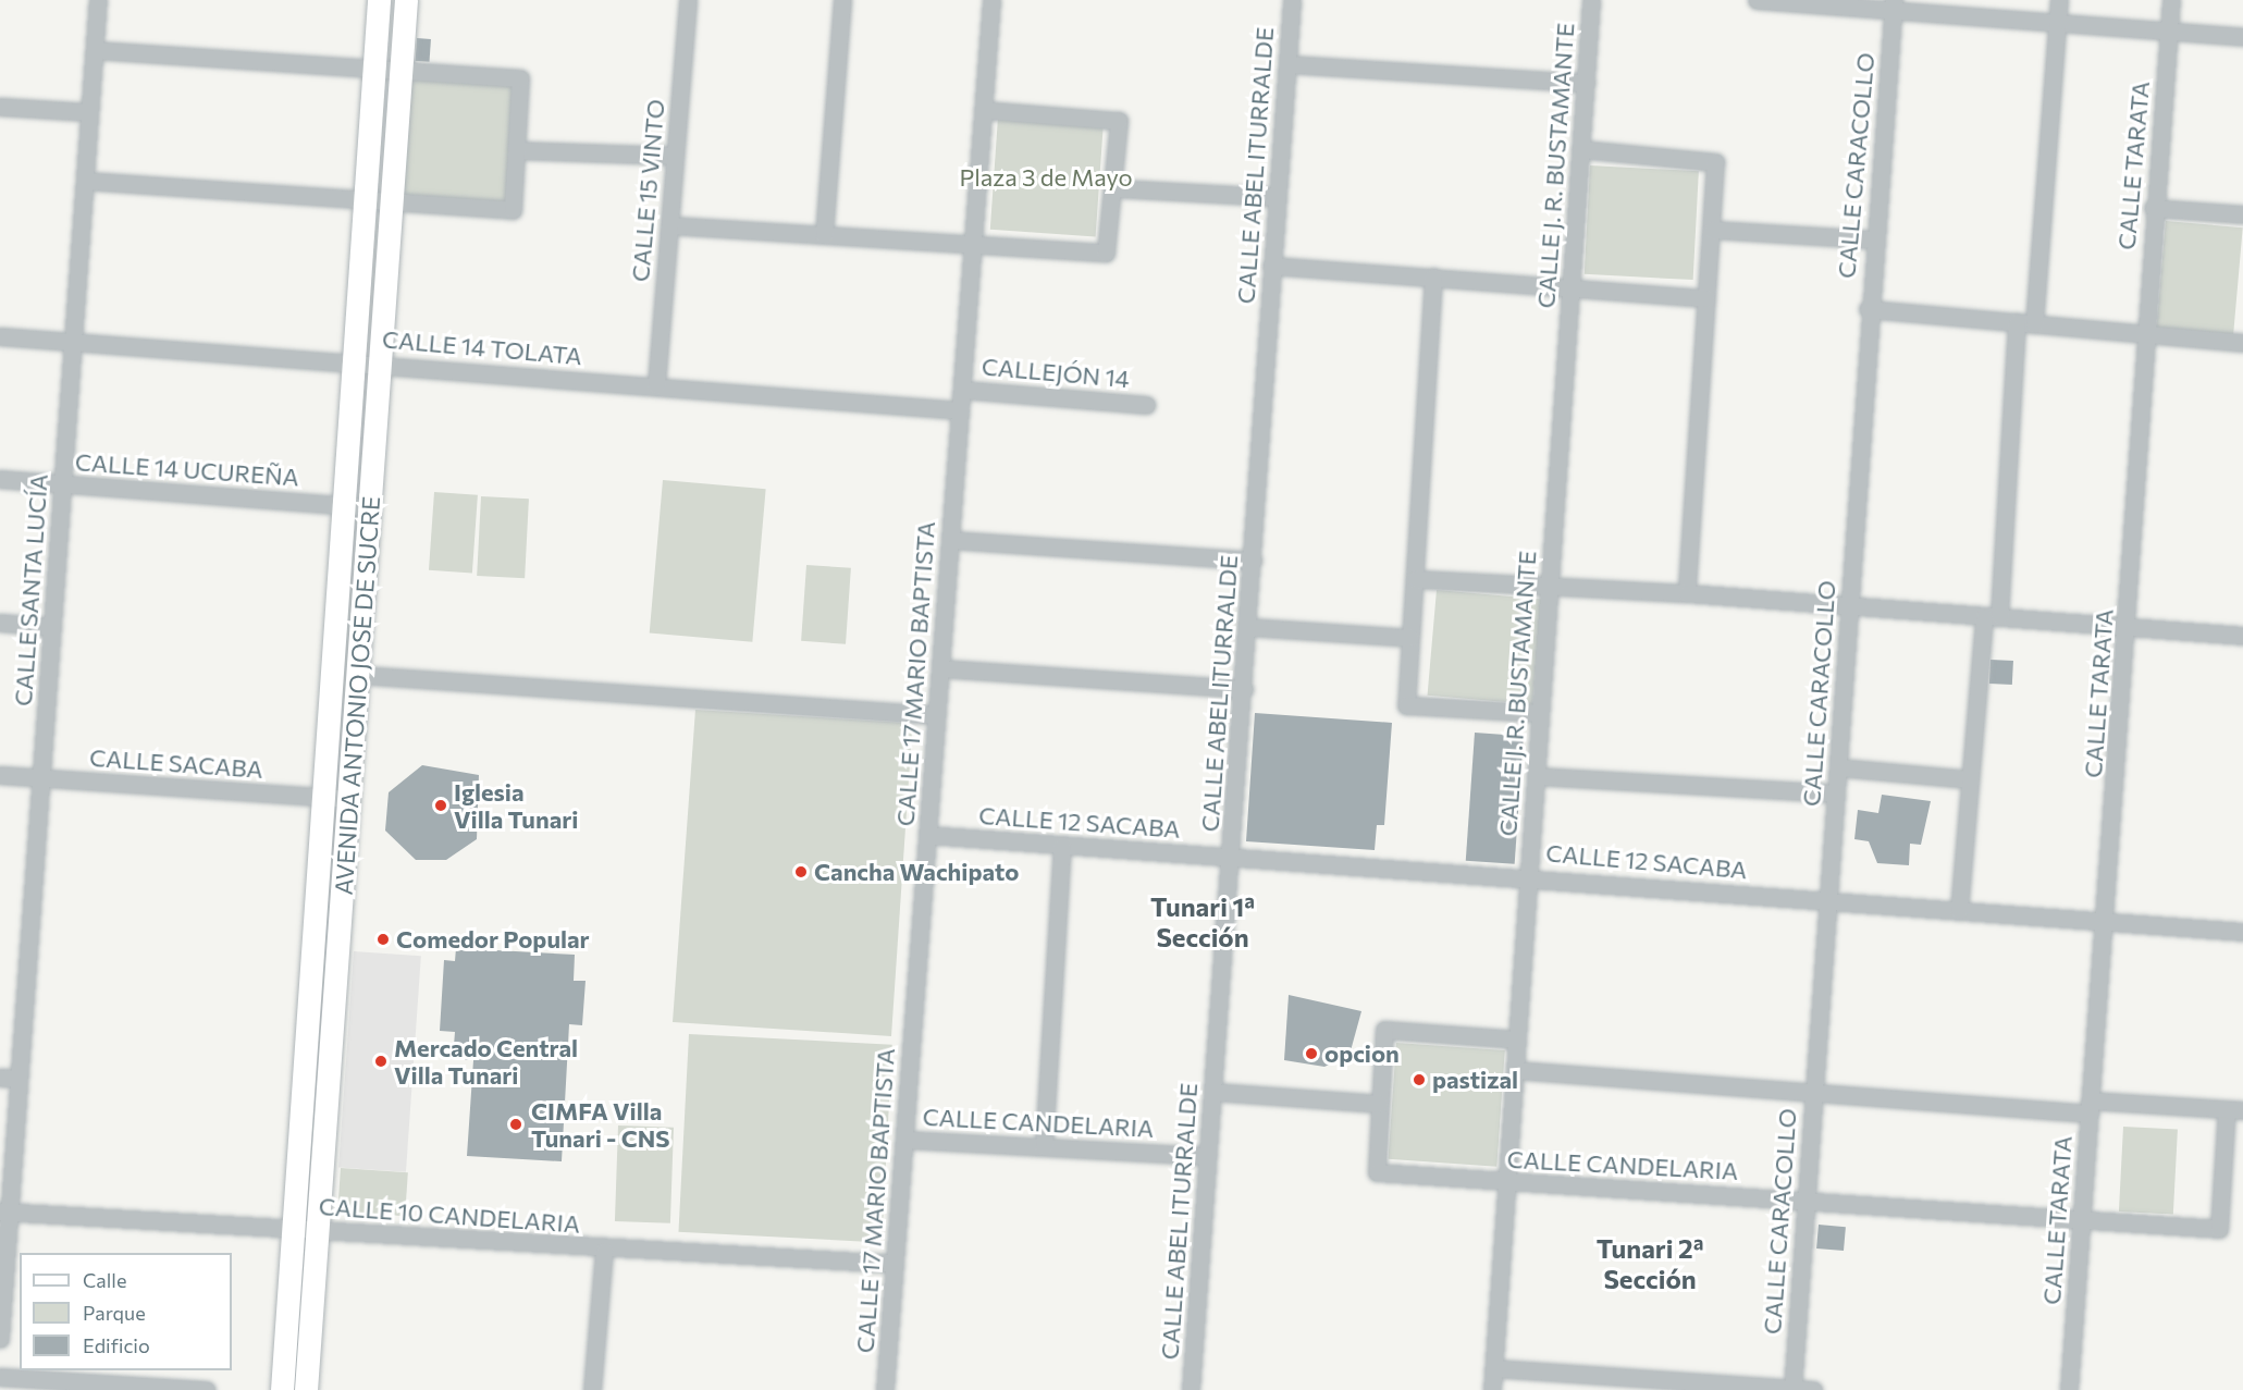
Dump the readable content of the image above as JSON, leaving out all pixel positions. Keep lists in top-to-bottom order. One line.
{"streets":{"main road":["AVENIDA ANTONIO JOSE DE SUCRE"],"street":["CALLE ABEL ITURRALDE","CALLE J. R. BUSTAMANTE","CALLE CARACOLLO","CALLE TARATA","CALLE 15 VINTO","CALLE 14 TOLATA","CALLEJÓN 14","CALLE 14 UCUREÑA","CALLE SANTA LUCÍA","CALLE 17 MARIO BAPTISTA","CALLE SACABA","CALLE 12 SACABA","CALLE CANDELARIA","CALLE 10 CANDELARIA"]},"crossings":[["CALLE ABEL ITURRALDE","CALLE 12 SACABA"],["CALLE ABEL ITURRALDE","CALLE CANDELARIA"],["CALLE J. R. BUSTAMANTE","CALLE 12 SACABA"],["CALLE J. R. BUSTAMANTE","CALLE CANDELARIA"],["CALLE CARACOLLO","CALLE 12 SACABA"],["CALLE CARACOLLO","CALLE CANDELARIA"],["CALLE TARATA","CALLE 12 SACABA"],["CALLE TARATA","CALLE CANDELARIA"],["CALLE 15 VINTO","CALLE 14 TOLATA"],["CALLE 14 TOLATA","CALLE SANTA LUCÍA"],["CALLE 14 TOLATA","CALLE 17 MARIO BAPTISTA"],["CALLE 14 TOLATA","AVENIDA ANTONIO JOSE DE SUCRE"],["CALLEJÓN 14","CALLE 17 MARIO BAPTISTA"],["CALLE 14 UCUREÑA","CALLE SANTA LUCÍA"],["CALLE 14 UCUREÑA","AVENIDA ANTONIO JOSE DE SUCRE"],["CALLE SANTA LUCÍA","CALLE SACABA"],["CALLE SANTA LUCÍA","CALLE 10 CANDELARIA"],["CALLE 17 MARIO BAPTISTA","CALLE 12 SACABA"],["CALLE 17 MARIO BAPTISTA","CALLE CANDELARIA"],["CALLE 17 MARIO BAPTISTA","CALLE 10 CANDELARIA"],["AVENIDA ANTONIO JOSE DE SUCRE","CALLE SACABA"],["AVENIDA ANTONIO JOSE DE SUCRE","CALLE 10 CANDELARIA"]],"districts":["Tunari 1ª Sección","Tunari 2ª Sección"],"parks":["Plaza 3 de Mayo"],"places":["Iglesia Villa Tunari","Cancha Wachipato","Comedor Popular","opcion","Mercado Central Villa Tunari","pastizal","CIMFA Villa Tunari - CNS"],"legend":["Calle","Parque","Edificio"]}
